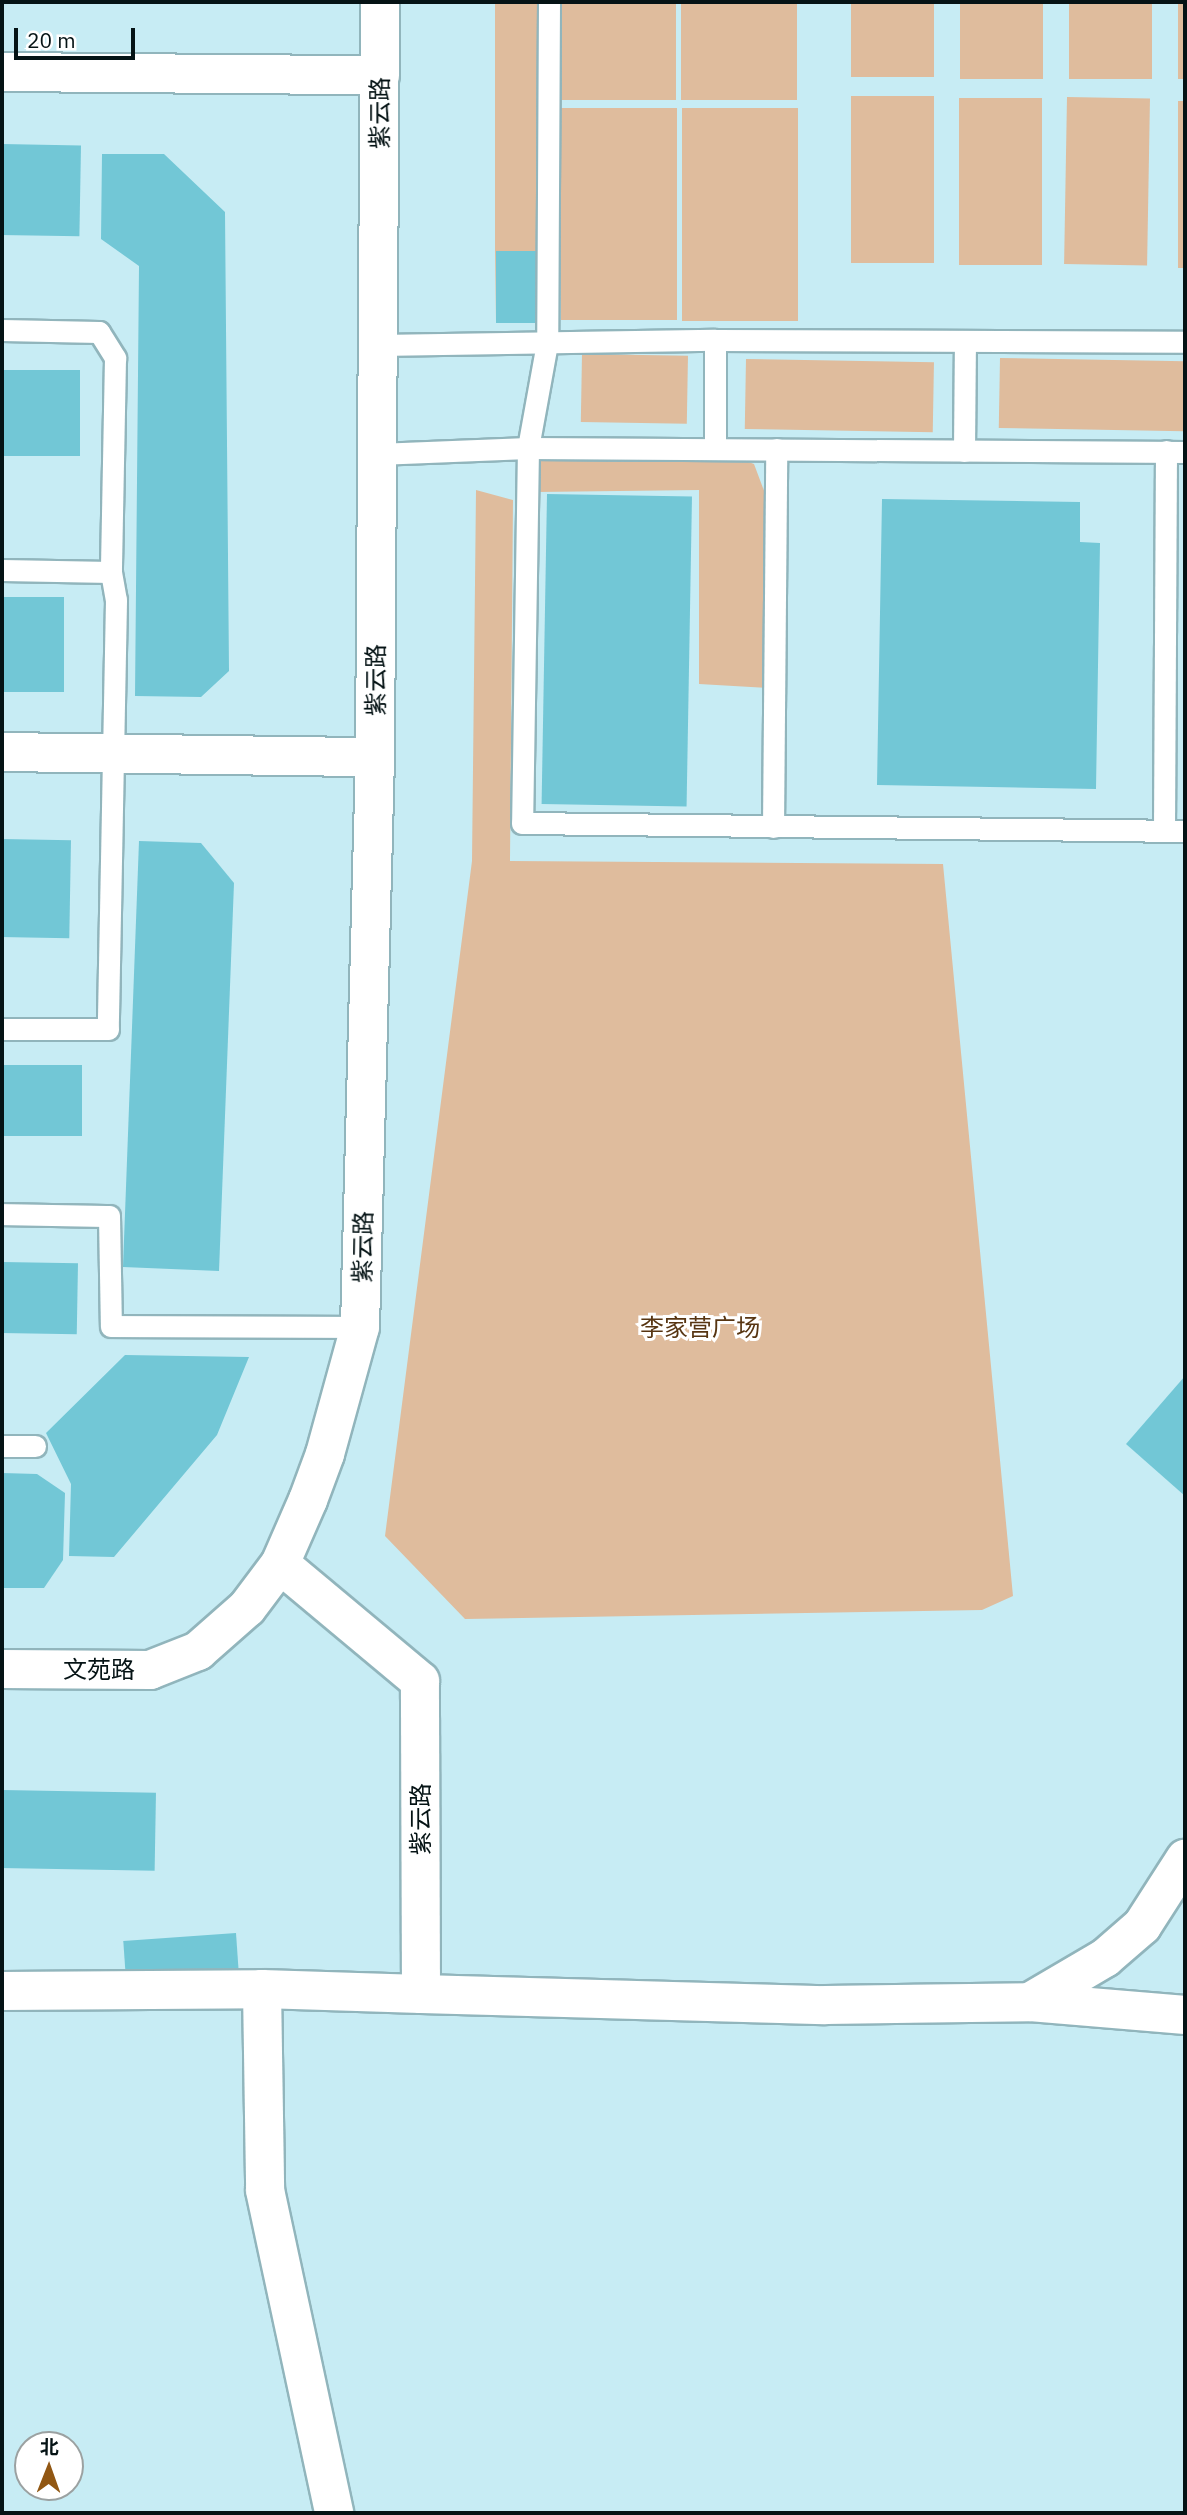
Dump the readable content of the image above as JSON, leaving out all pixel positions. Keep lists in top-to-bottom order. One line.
{"streets":{"street":["紫云路","文苑路"]},"crossings":[["紫云路","文苑路"]],"parks":["李家营广场"],"scale_bar":"20 m","north":"top"}
